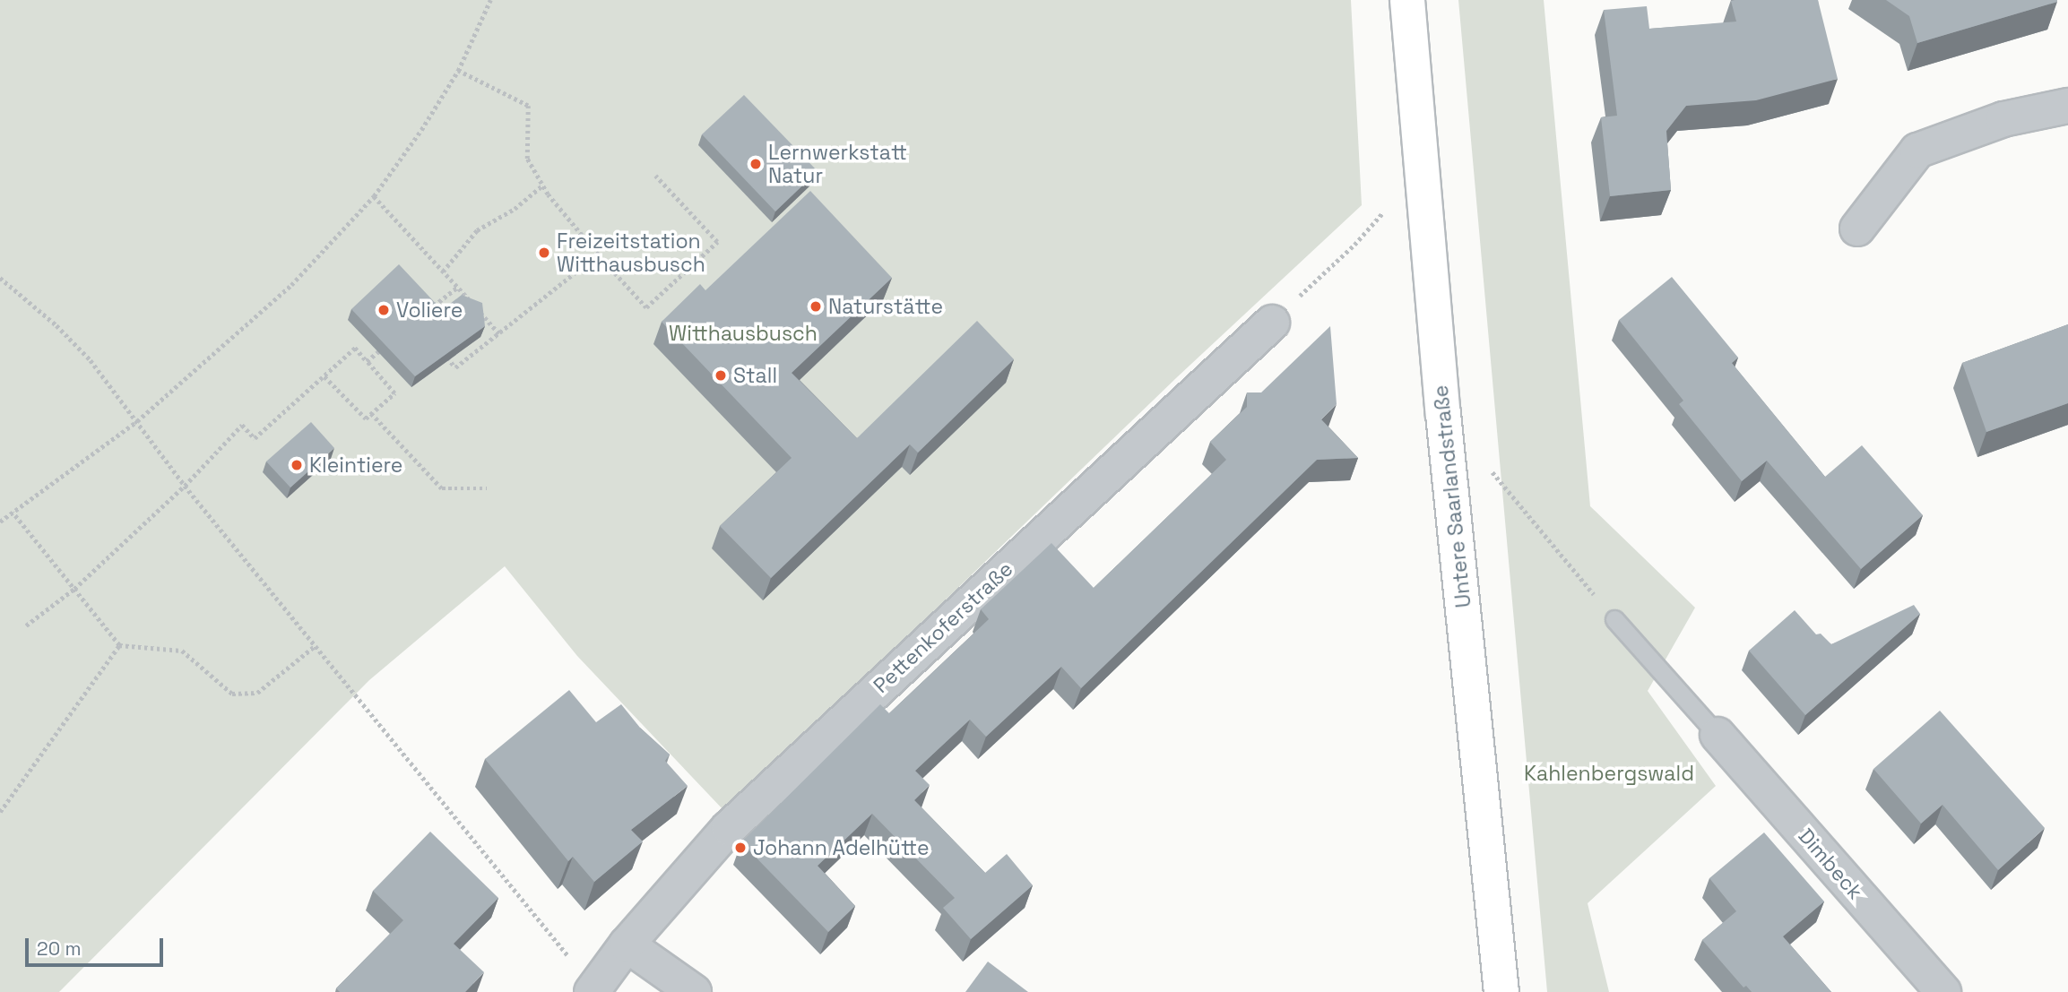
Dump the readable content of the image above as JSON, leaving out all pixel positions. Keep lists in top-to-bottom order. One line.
{"streets":{"main road":["Untere Saarlandstraße"],"street":["Pettenkoferstraße","Dimbeck"]},"parks":["Witthausbusch","Kahlenbergswald"],"places":["Lernwerkstatt Natur","Freizeitstation Witthausbusch","Naturstätte","Voliere","Stall","Kleintiere","Johann Adelhütte"],"scale_bar":"20 m"}
